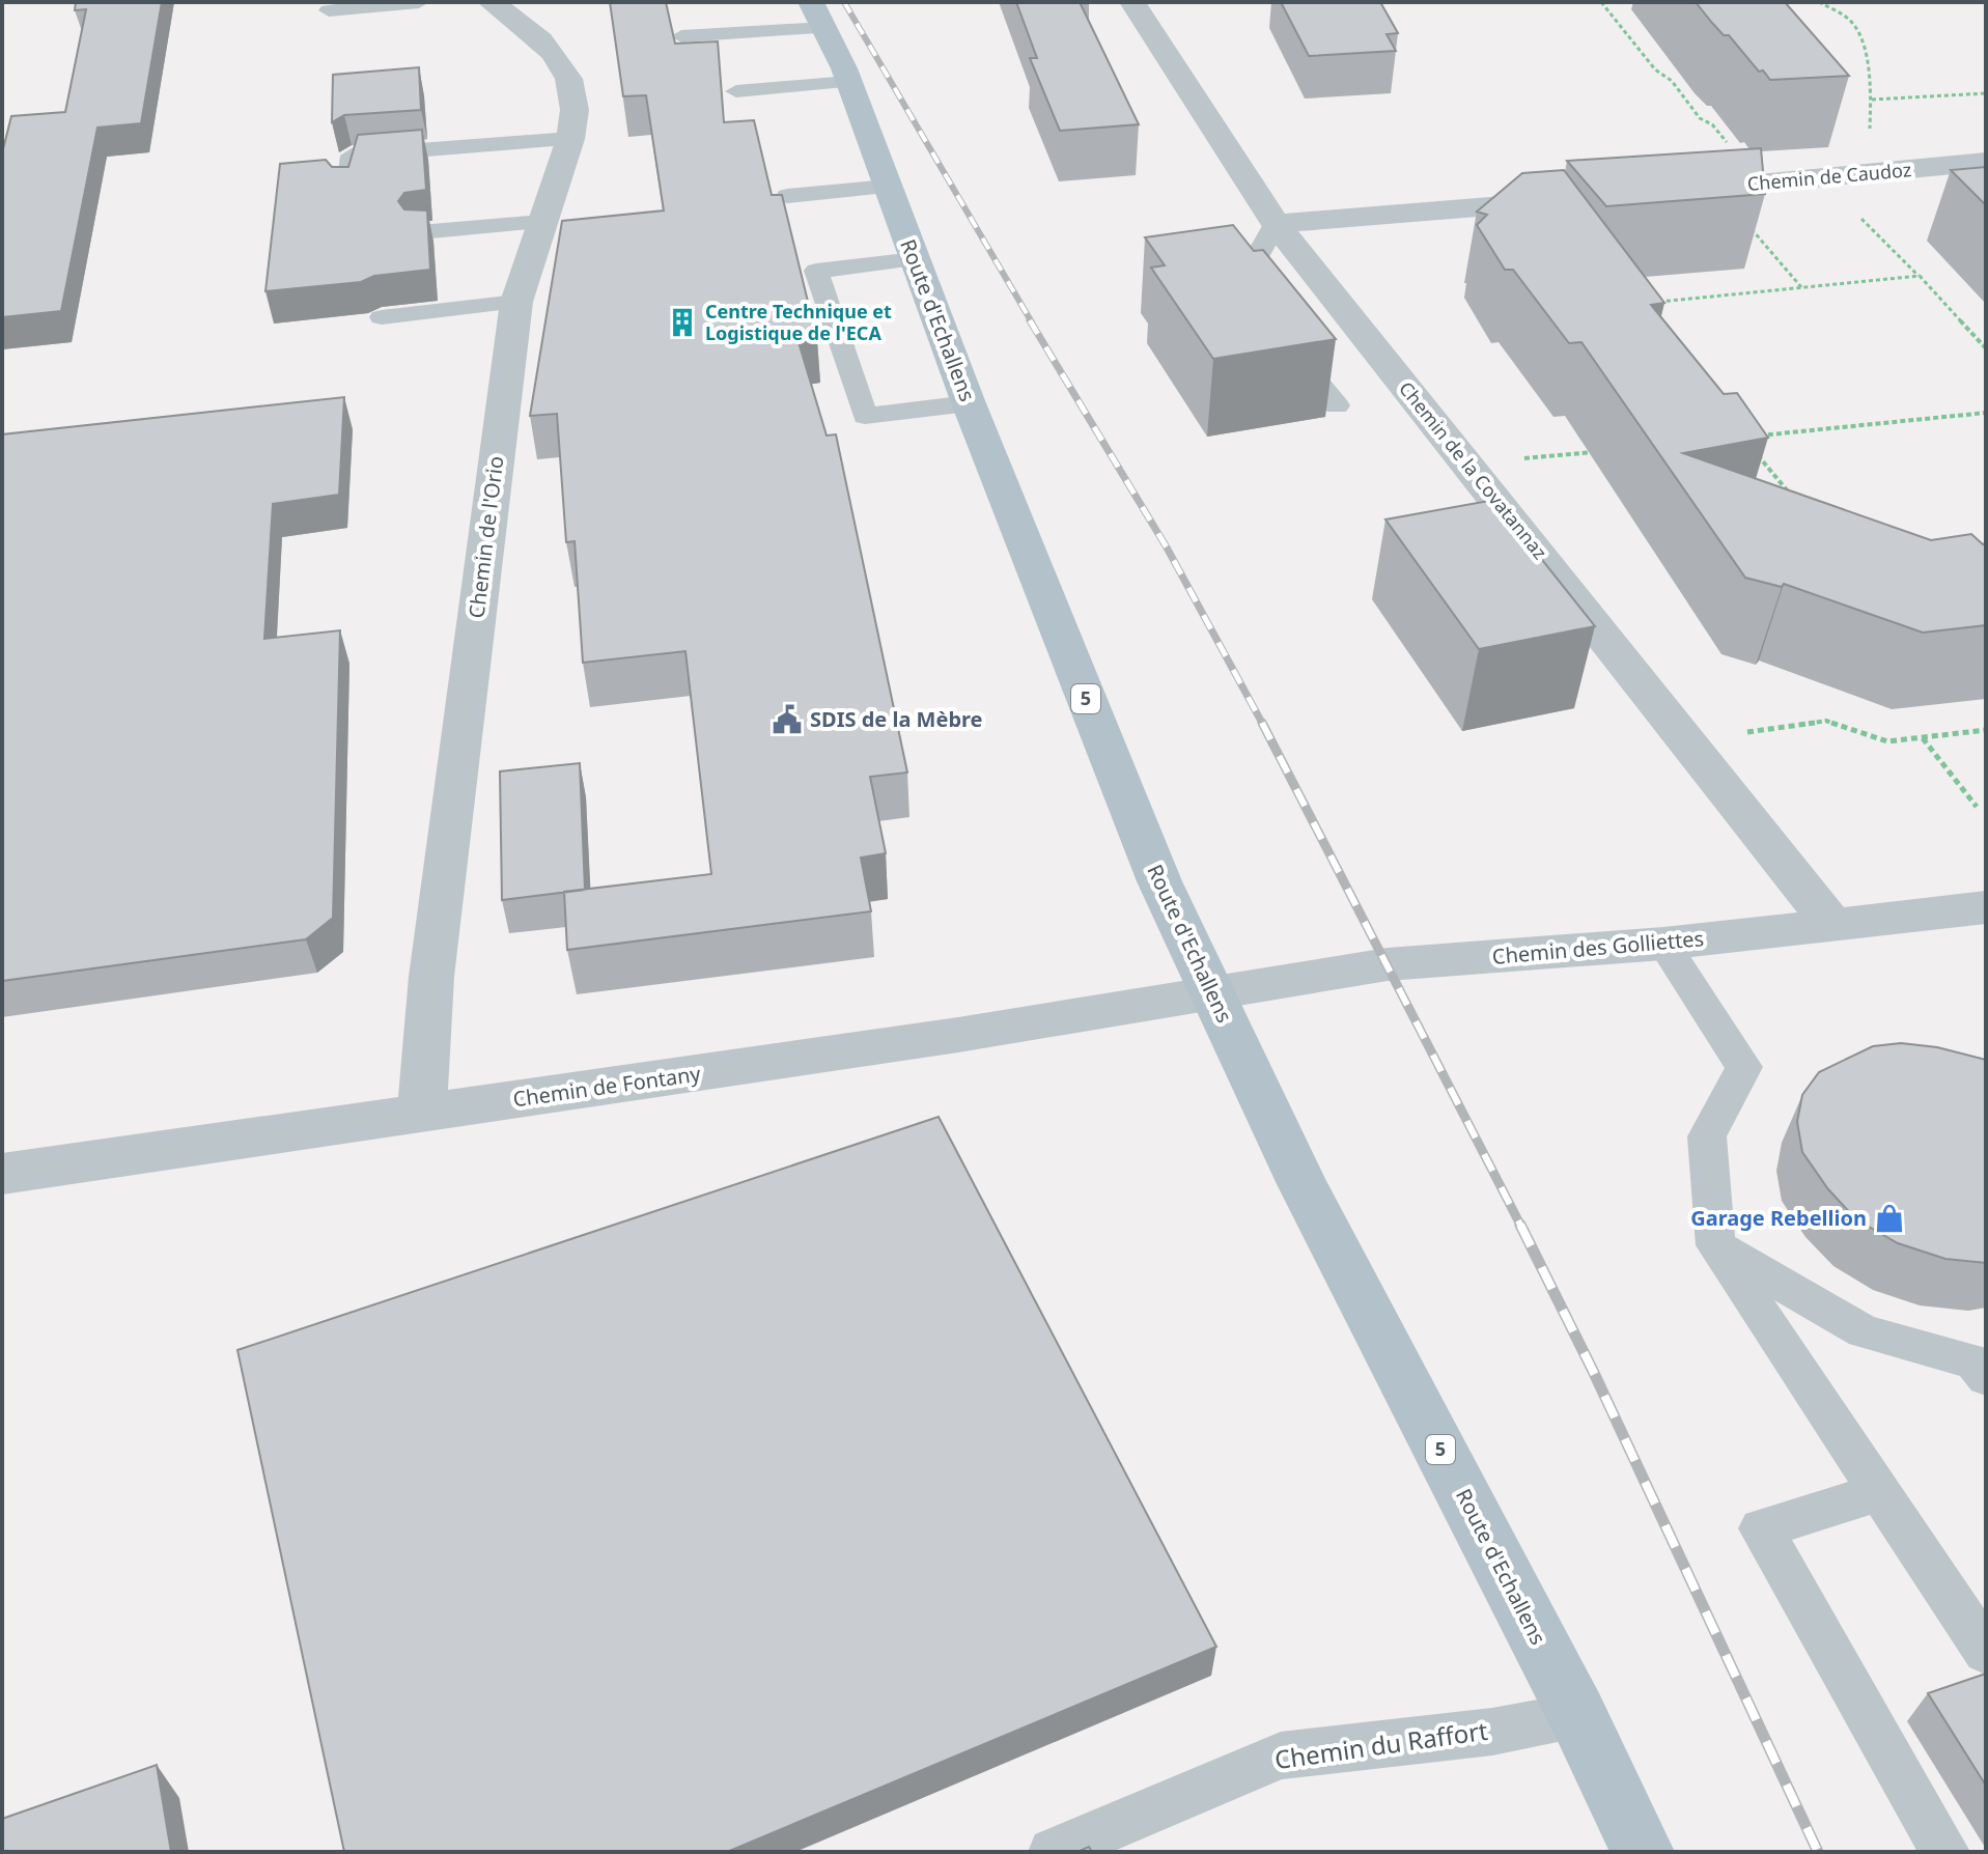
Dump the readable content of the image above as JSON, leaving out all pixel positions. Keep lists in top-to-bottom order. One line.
{"streets":{"main road":["Route d'Echallens","5"],"street":["Chemin de Caudoz","Chemin de la Covatannaz","Chemin de l'Orio","Chemin des Golliettes","Chemin de Fontany"],"lane":["Chemin du Raffort"]},"crossings":[["Route d'Echallens","Chemin des Golliettes"],["Route d'Echallens","Chemin de Fontany"],["Route d'Echallens","Chemin du Raffort"],["Chemin de la Covatannaz","Chemin des Golliettes"],["Chemin de l'Orio","Chemin de Fontany"],["Chemin des Golliettes","Chemin de Fontany"]],"places":{"building":["Centre Technique et Logistique de l'ECA"],"public building":["SDIS de la Mèbre"],"shop":["Garage Rebellion"]}}
